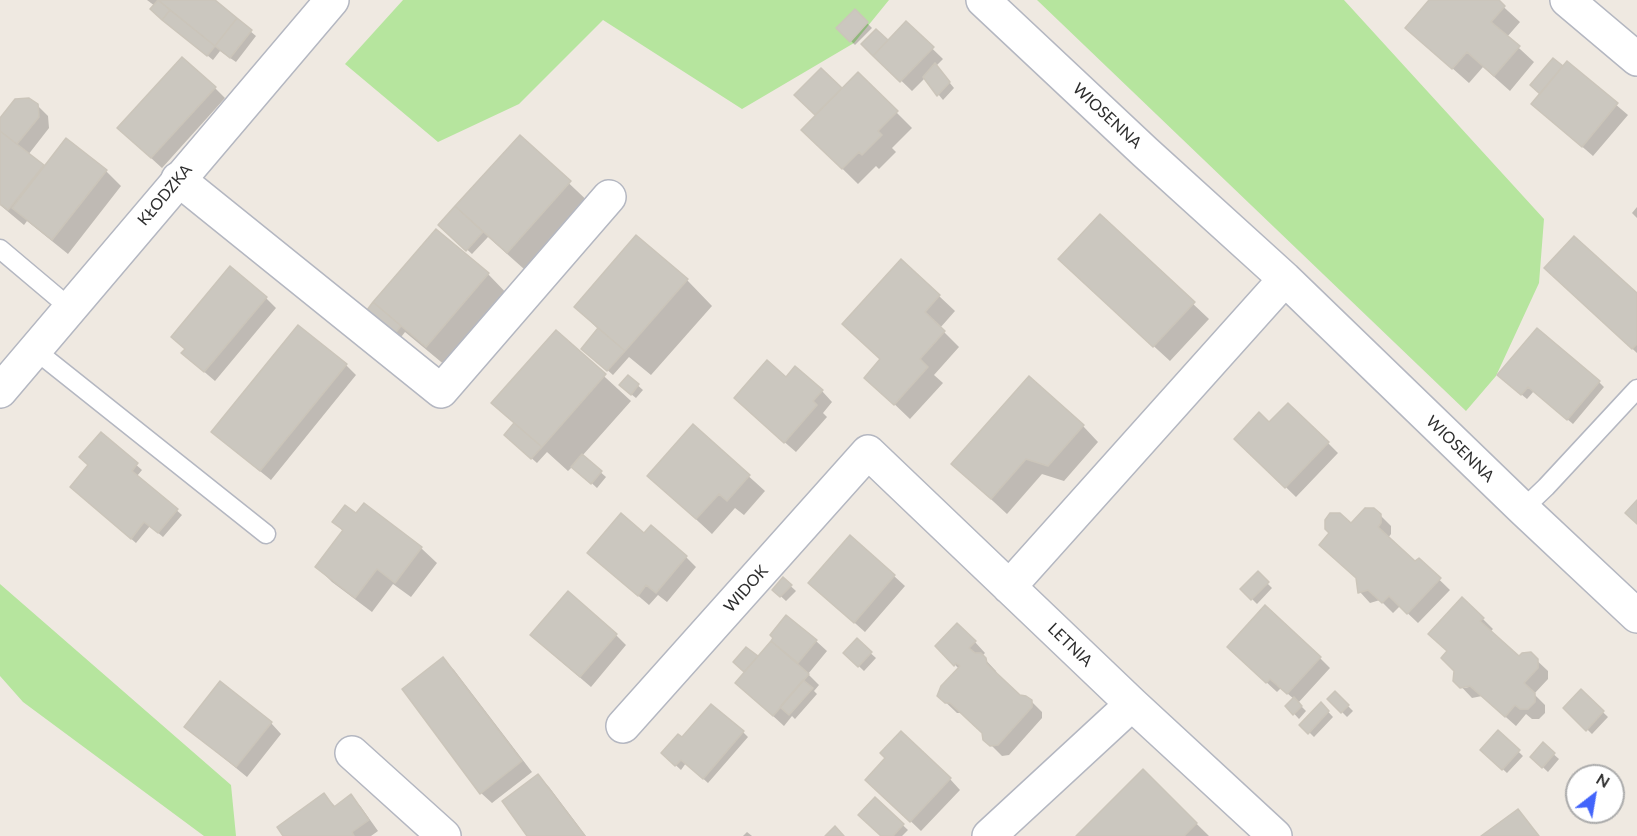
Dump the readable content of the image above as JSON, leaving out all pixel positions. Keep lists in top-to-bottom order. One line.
{"streets":{"street":["WIOSENNA","KŁODZKA","WIDOK","LETNIA"]},"crossings":[["WIDOK","LETNIA"]],"north":"top right"}
